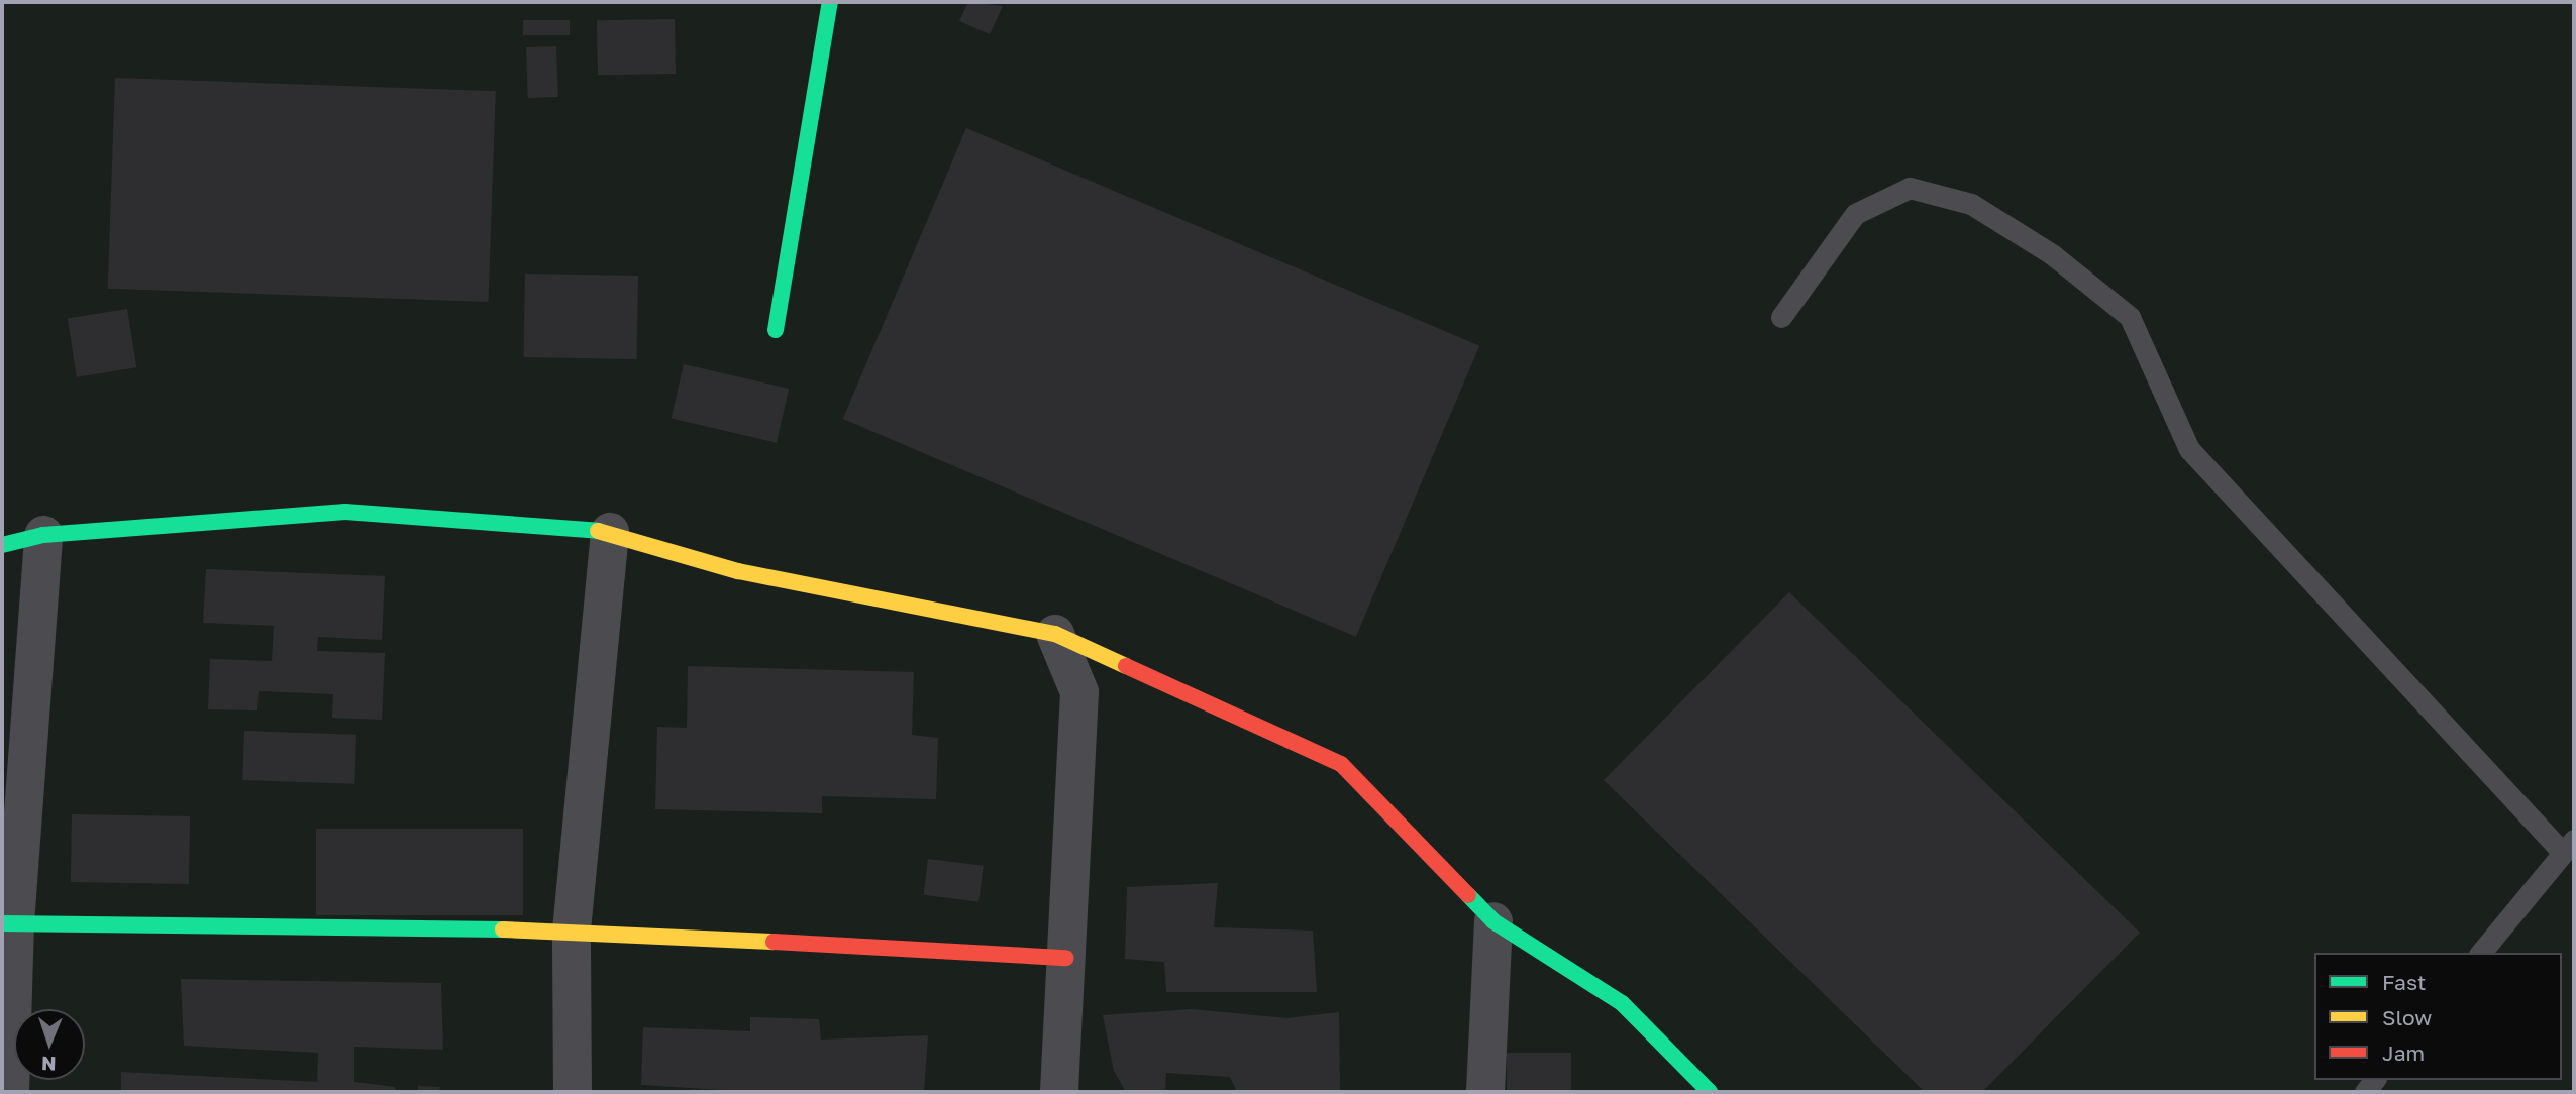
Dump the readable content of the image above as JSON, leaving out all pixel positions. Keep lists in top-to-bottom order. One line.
{"legend":["Fast","Slow","Jam"],"north":"bottom"}
